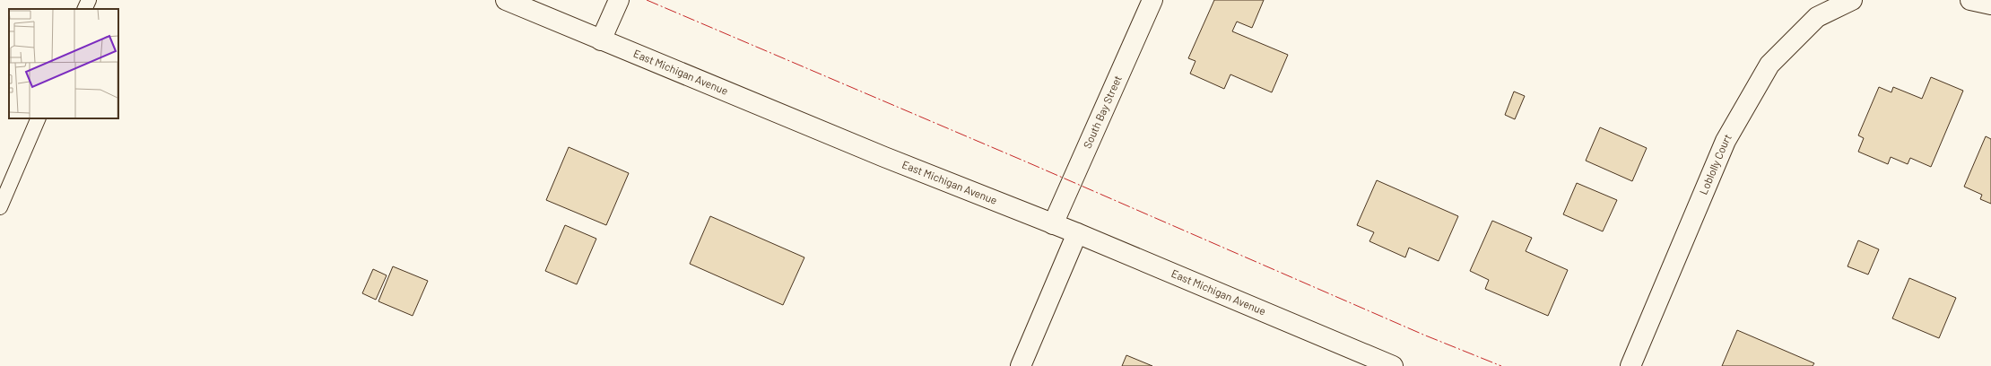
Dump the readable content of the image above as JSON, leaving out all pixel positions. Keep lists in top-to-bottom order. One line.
{"streets":{"street":["East Michigan Avenue","South Bay Street","Loblolly Court"]},"crossings":[["East Michigan Avenue","South Bay Street"]]}
